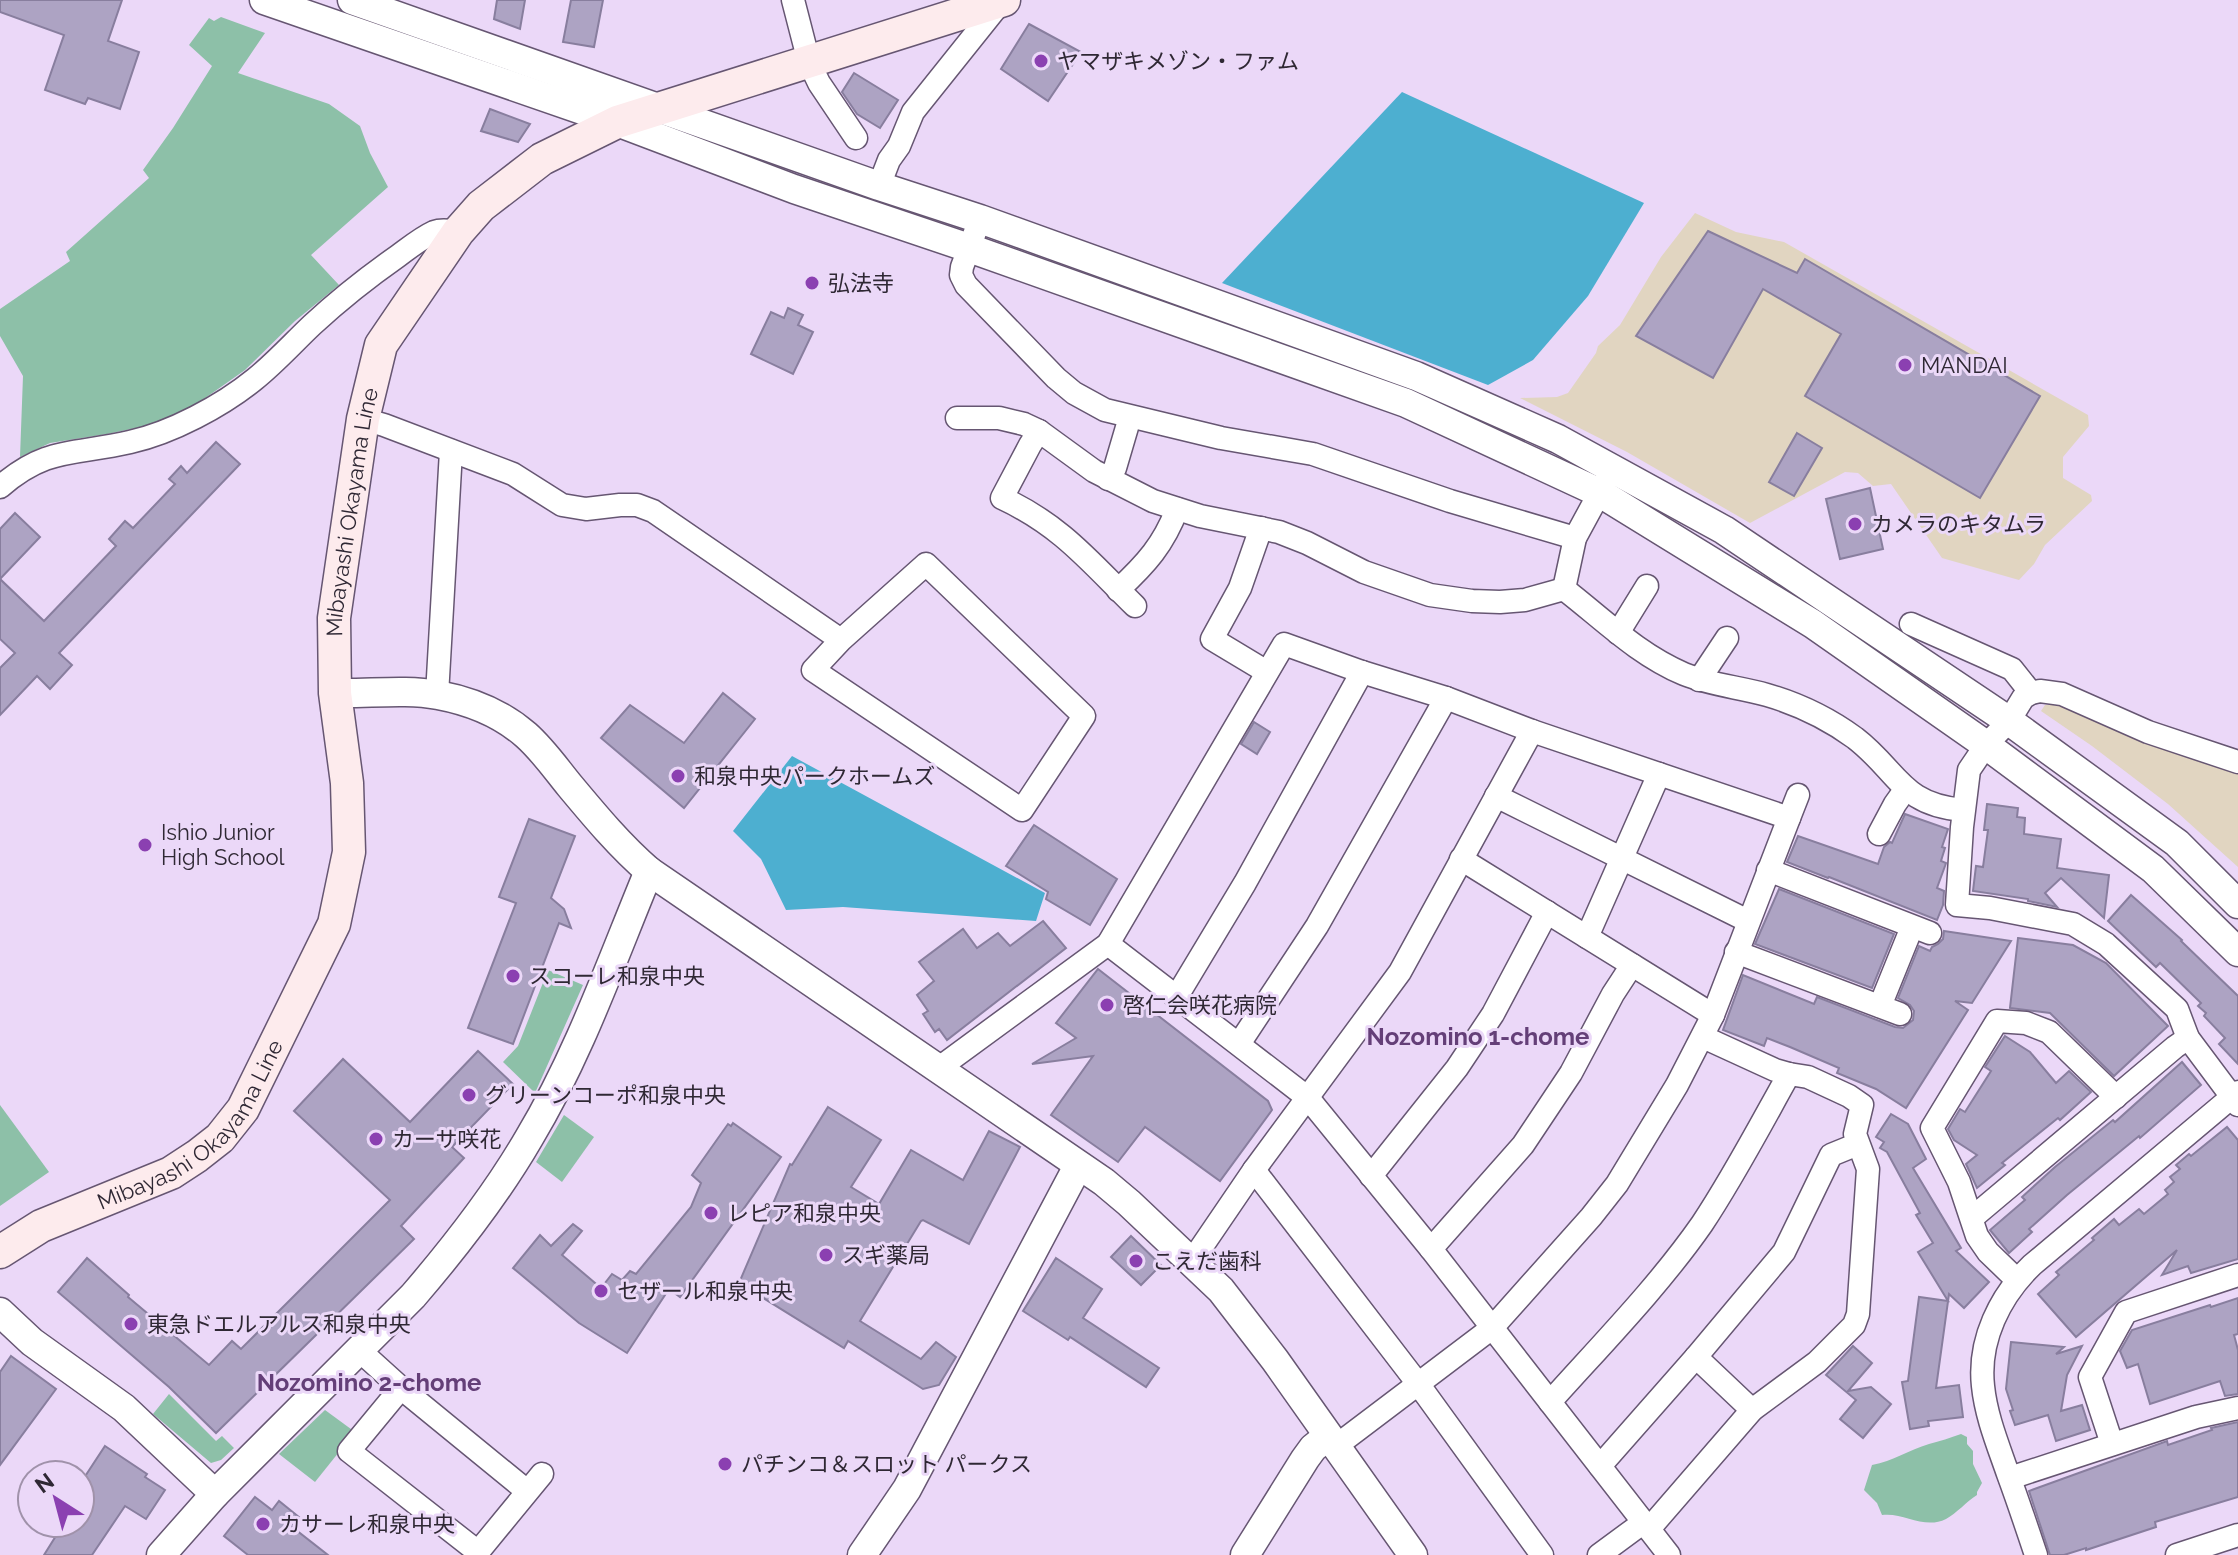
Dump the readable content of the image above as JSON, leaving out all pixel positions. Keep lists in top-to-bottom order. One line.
{"streets":{"main road":["Mibayashi Okayama Line"]},"districts":["Nozomino 1-chome","Nozomino 2-chome"],"places":["ヤマザキメゾン・ファム","弘法寺","MANDAI","カメラのキタムラ","和泉中央パークホームズ","Ishio Junior High School","スコーレ和泉中央","啓仁会咲花病院","グリーンコーポ和泉中央","カーサ咲花","レピア和泉中央","スギ薬局","こえだ歯科","セザール和泉中央","東急ドエルアルス和泉中央","パチンコ＆スロット パークス","カサーレ和泉中央"],"north":"top left"}
